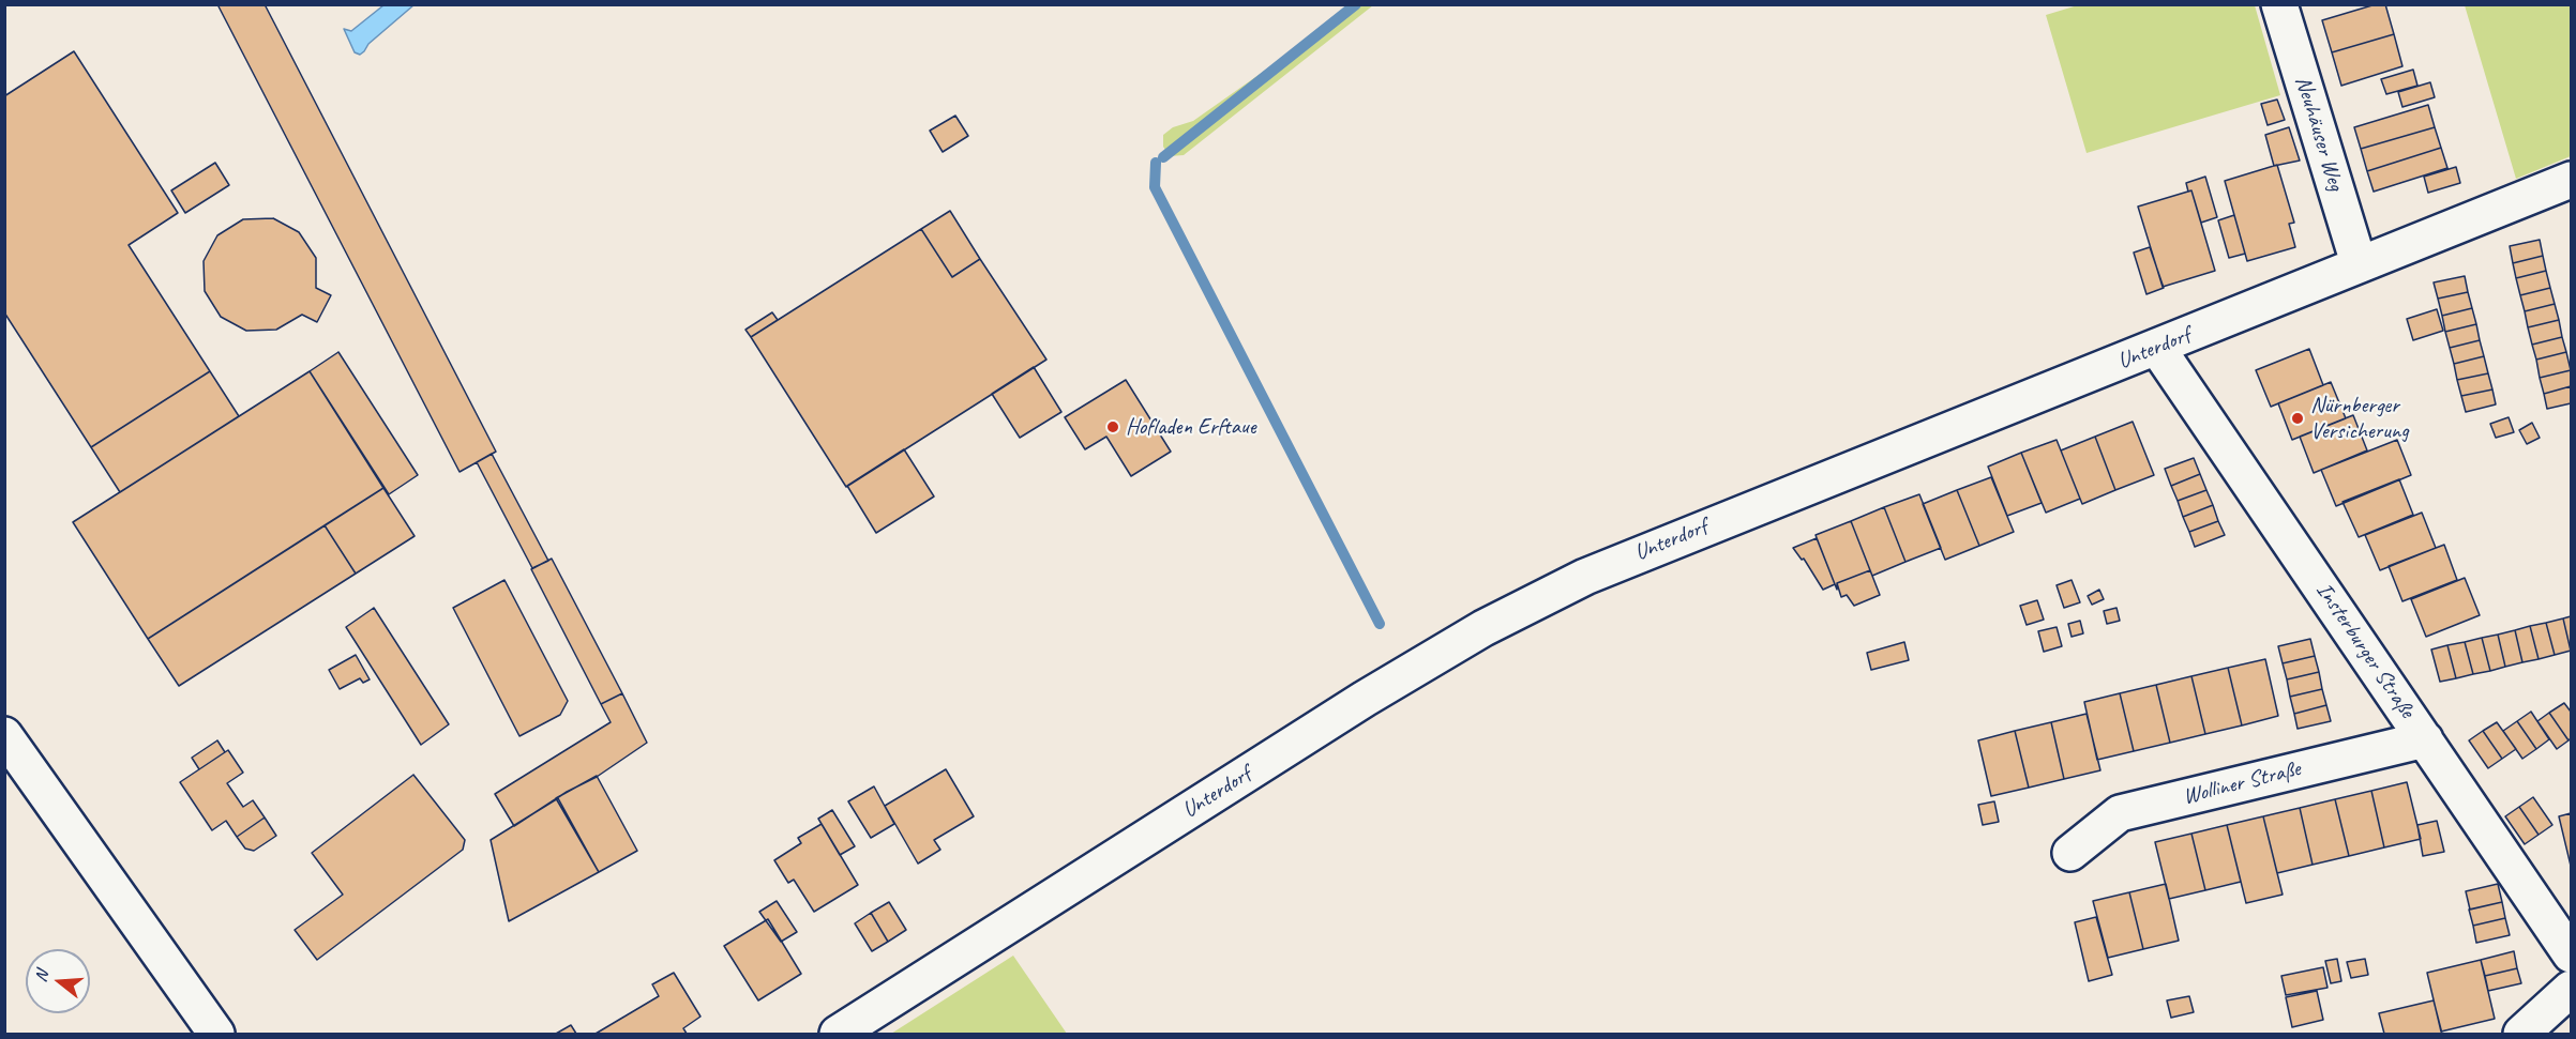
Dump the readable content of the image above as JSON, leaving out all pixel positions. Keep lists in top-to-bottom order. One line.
{"streets":{"street":["Neuhäuser Weg","Unterdorf","Insterburger Straße","Wolliner Straße"]},"crossings":[["Neuhäuser Weg","Unterdorf"],["Unterdorf","Insterburger Straße"],["Insterburger Straße","Wolliner Straße"]],"places":["Nürnberger Versicherung","Hofladen Erftaue"],"north":"left"}
